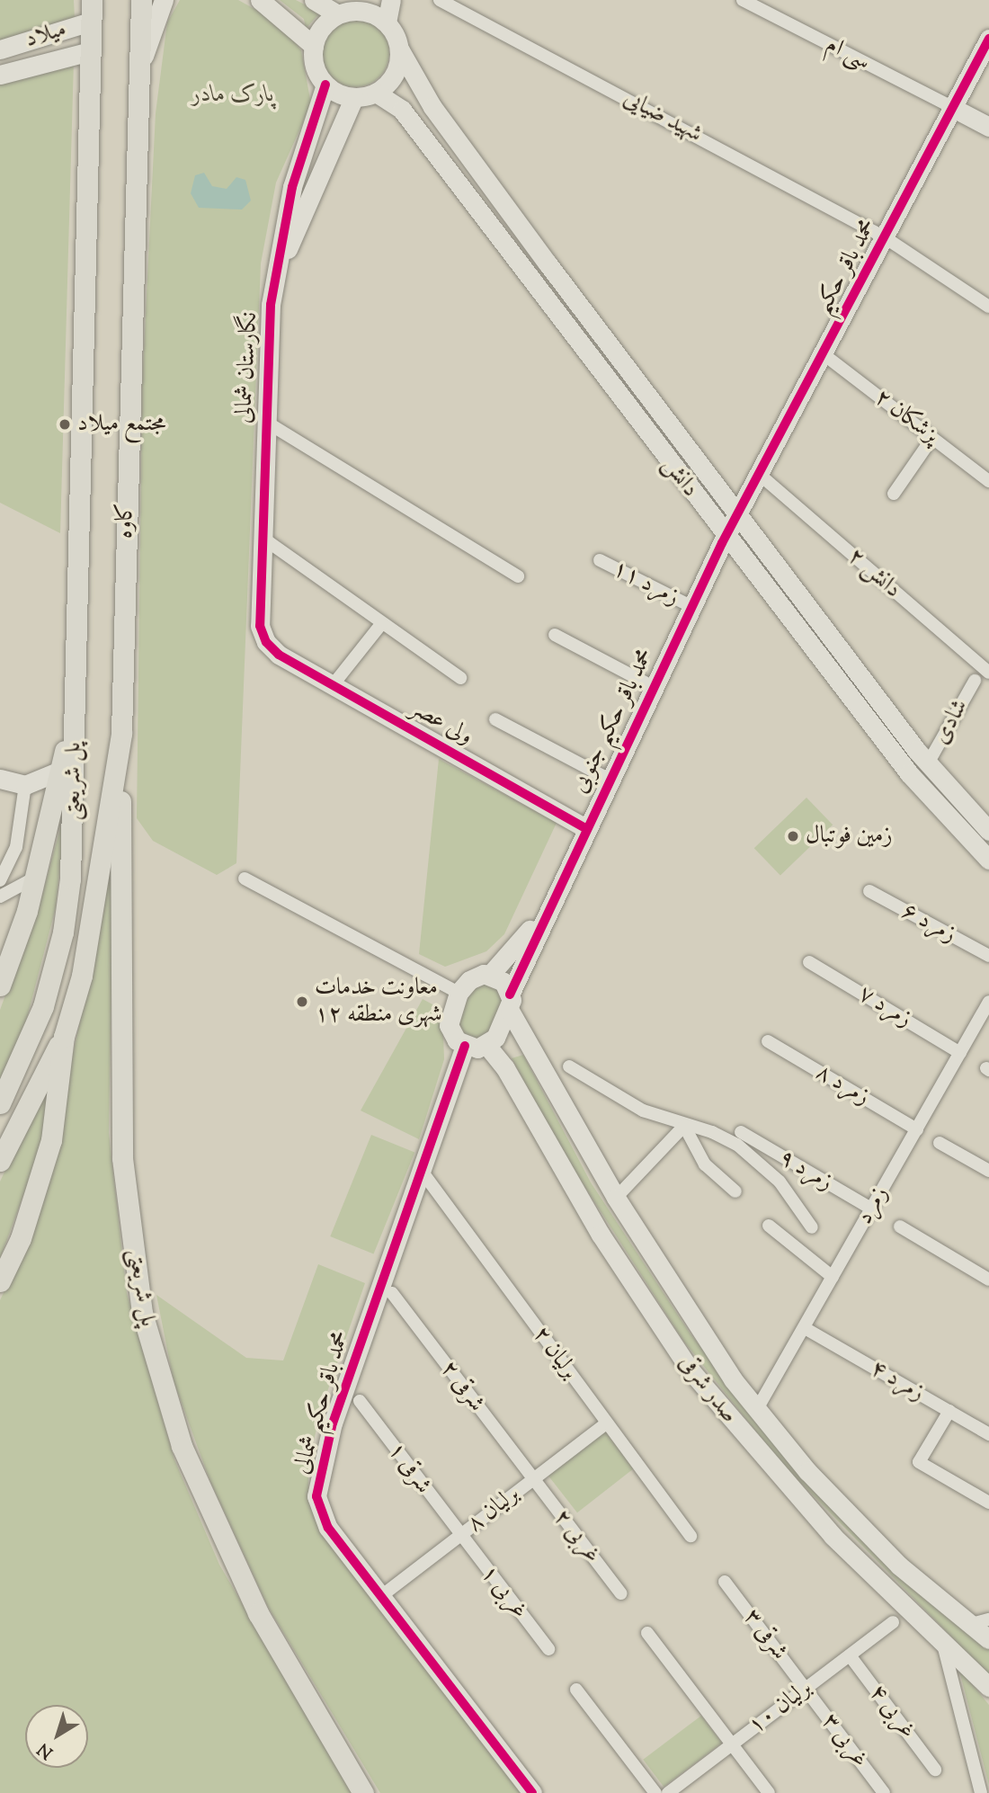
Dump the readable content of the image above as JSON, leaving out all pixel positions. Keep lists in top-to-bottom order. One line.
{"streets":{"main road":["کاوه","پل شریعتی"],"street":["میلاد","سی ام","شهید ضیایی","محمد باقر حکیم","نگارستان شمالی","پزشکان ۲","دانش","دانش ۲","زمرد ۱۱","محمد باقر حکیم جنوبی","شادی","ولی عصر","زمرد ۶","زمرد ۷","زمرد ۸","زمرد ۹","زمرد","برلیان ۲","زمرد ۴","۲ شرقی","صدر شرقی","محمد باقر حکیم شمالی","۱ شرقی","برلیان ۸","۲ غربی","۱ غربی","۳ شرقی","برلیان ۱۰","۴ غربی","۳ غربی"]},"crossings":[["میلاد","کاوه"],["سی ام","محمد باقر حکیم"],["شهید ضیایی","محمد باقر حکیم"],["محمد باقر حکیم","پزشکان ۲"],["محمد باقر حکیم","دانش"],["محمد باقر حکیم","دانش ۲"],["محمد باقر حکیم","محمد باقر حکیم جنوبی"],["نگارستان شمالی","دانش"],["نگارستان شمالی","ولی عصر"],["دانش","محمد باقر حکیم جنوبی"],["دانش","شادی"],["کاوه","پل شریعتی"],["زمرد ۱۱","محمد باقر حکیم جنوبی"],["محمد باقر حکیم جنوبی","ولی عصر"],["محمد باقر حکیم جنوبی","صدر شرقی"],["محمد باقر حکیم جنوبی","محمد باقر حکیم شمالی"],["زمرد ۷","زمرد"],["زمرد ۸","زمرد"],["زمرد ۹","زمرد"],["زمرد","زمرد ۴"],["زمرد","صدر شرقی"],["برلیان ۲","محمد باقر حکیم شمالی"],["برلیان ۲","برلیان ۸"],["۲ شرقی","برلیان ۸"],["۲ شرقی","۲ غربی"],["صدر شرقی","محمد باقر حکیم شمالی"],["محمد باقر حکیم شمالی","برلیان ۸"],["۱ شرقی","برلیان ۸"],["۱ شرقی","۱ غربی"],["برلیان ۸","۲ غربی"],["برلیان ۸","۱ غربی"],["۳ شرقی","برلیان ۱۰"],["۳ شرقی","۳ غربی"],["برلیان ۱۰","۴ غربی"],["برلیان ۱۰","۳ غربی"]],"parks":["پارک مادر"],"places":["مجتمع میلاد","زمین فوتبال","معاونت خدمات شهری منطقه ۱۲"],"north":"bottom left"}
